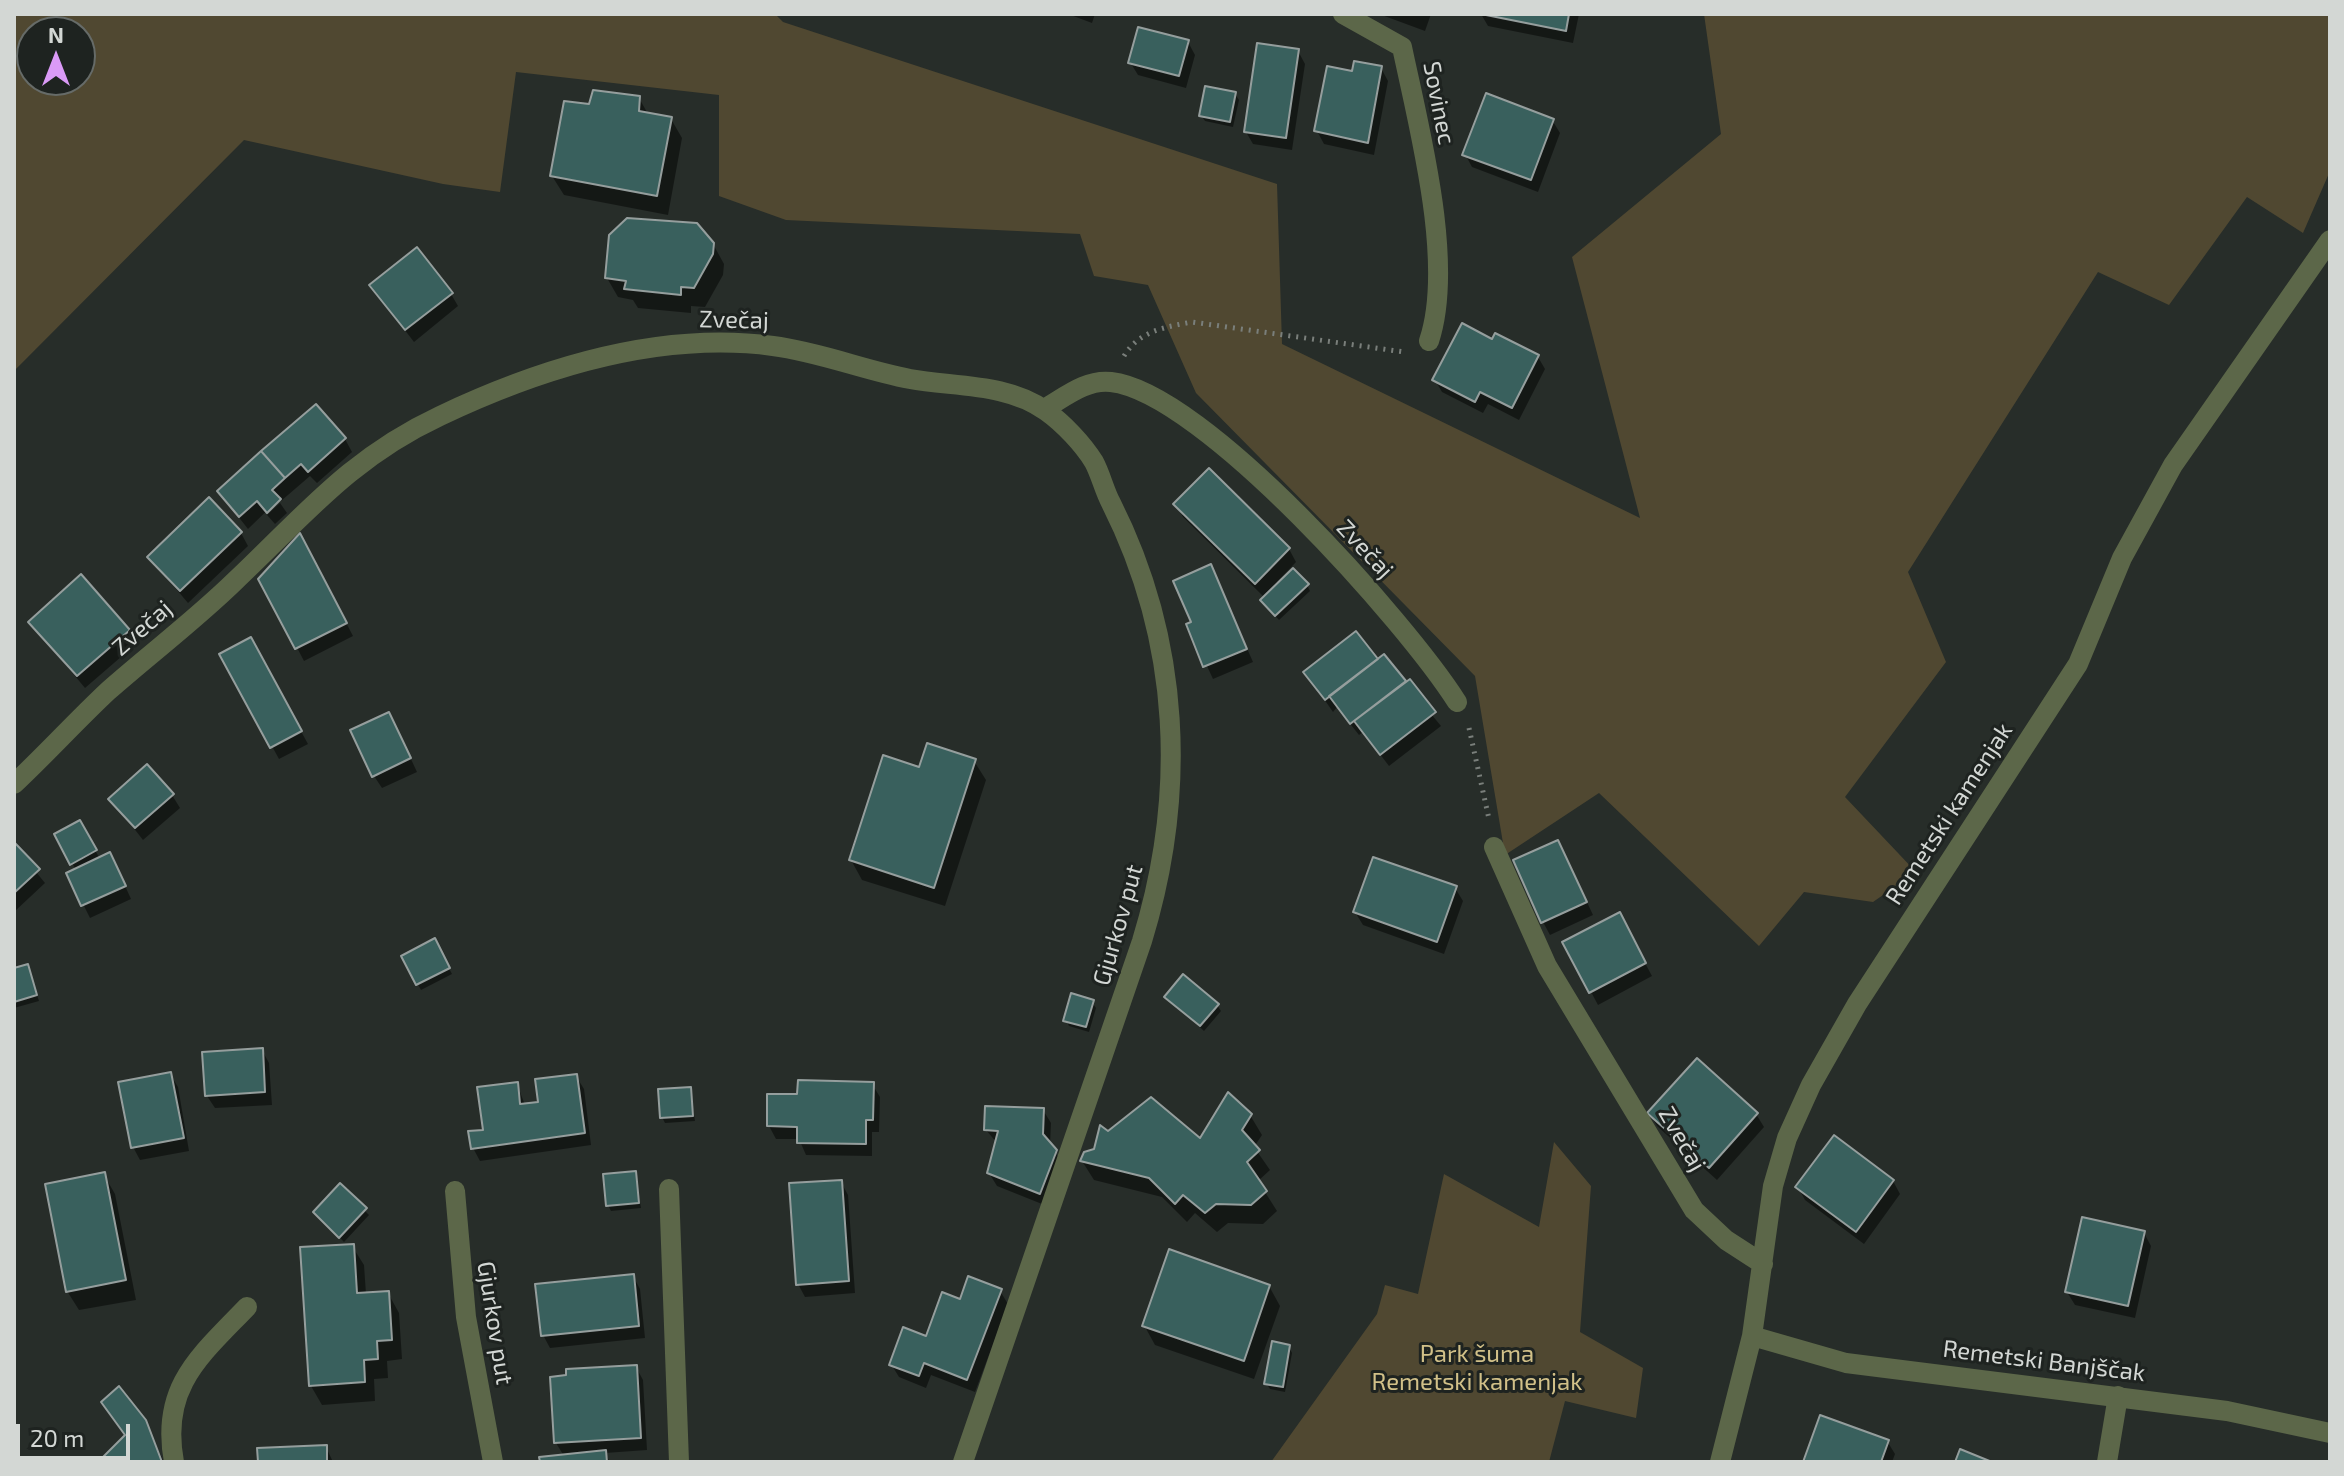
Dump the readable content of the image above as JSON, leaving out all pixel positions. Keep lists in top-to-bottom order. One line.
{"streets":{"street":["Sovinec","Zvečaj","Remetski kamenjak","Gjurkov put","Remetski Banjščak"]},"crossings":[["Zvečaj","Remetski kamenjak"],["Zvečaj","Gjurkov put"],["Remetski kamenjak","Remetski Banjščak"]],"parks":["Park šuma Remetski kamenjak"],"scale_bar":"20 m","north":"top"}
